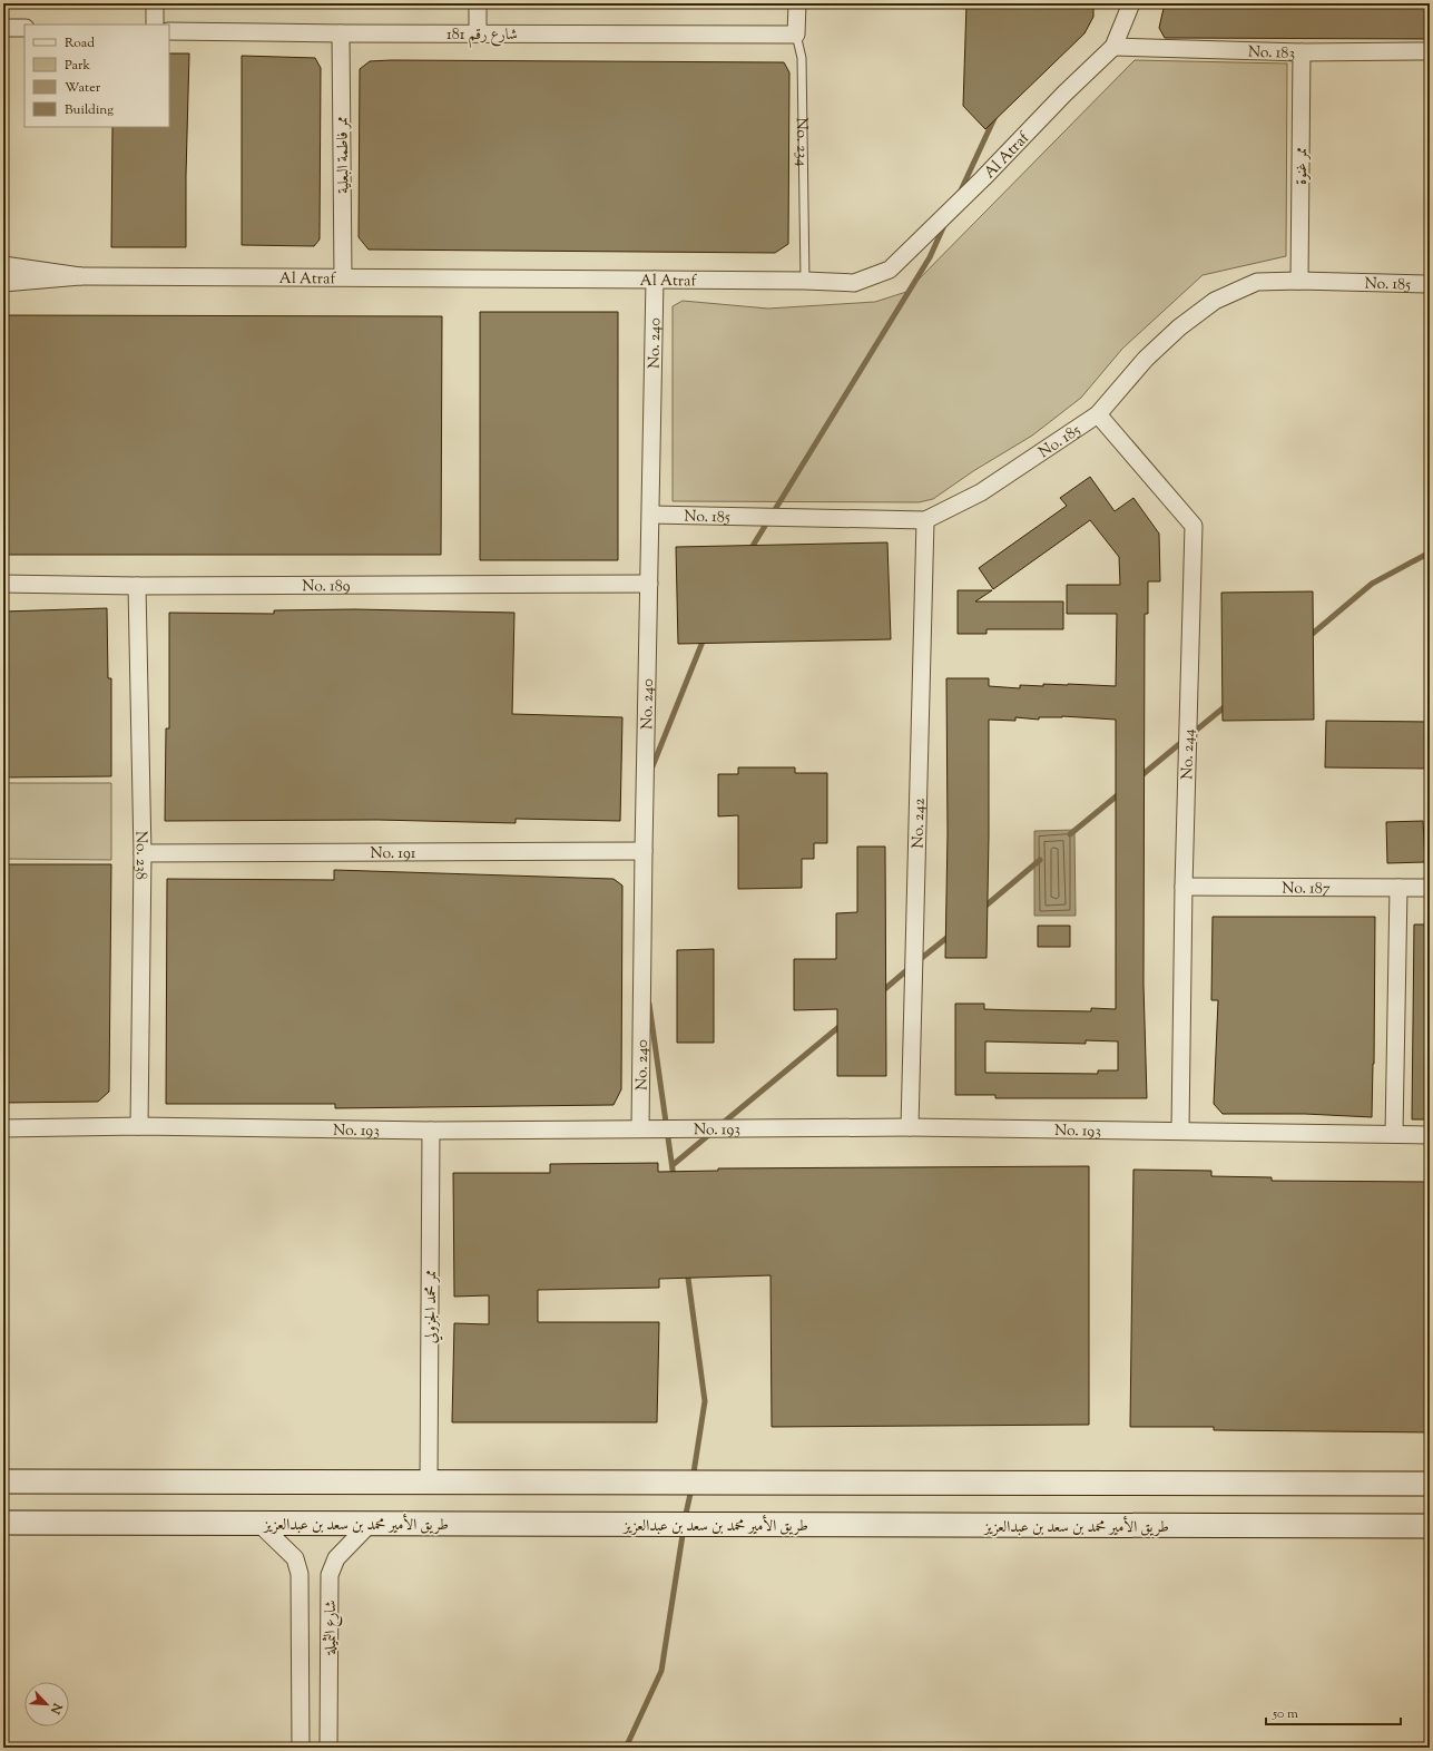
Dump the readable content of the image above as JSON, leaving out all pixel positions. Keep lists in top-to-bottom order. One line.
{"streets":{"main road":["طريق الأمير محمد بن سعد بن عبدالعزيز"],"street":["شارع رقم 181","No. 183","No. 234","ممر فاطمة البعلية","Al Atraf","ممر غنوة","No. 185","No. 240","No. 189","No. 244","No. 242","No. 191","No. 238","No. 187","No. 193","ممر محمد الجزولي","شارع الثميلة"]},"crossings":[["شارع رقم 181","No. 234"],["شارع رقم 181","ممر فاطمة البعلية"],["No. 183","Al Atraf"],["No. 183","ممر غنوة"],["No. 234","Al Atraf"],["ممر فاطمة البعلية","Al Atraf"],["Al Atraf","No. 240"],["ممر غنوة","No. 185"],["No. 185","No. 240"],["No. 185","No. 244"],["No. 185","No. 242"],["No. 240","No. 189"],["No. 240","No. 191"],["No. 240","No. 193"],["No. 189","No. 238"],["No. 244","No. 187"],["No. 244","No. 193"],["No. 242","No. 193"],["No. 191","No. 238"],["No. 238","No. 193"],["No. 193","ممر محمد الجزولي"],["طريق الأمير محمد بن سعد بن عبدالعزيز","شارع الثميلة"]],"legend":["Road","Park","Water","Building"],"scale_bar":"50 m","north":"bottom right"}
